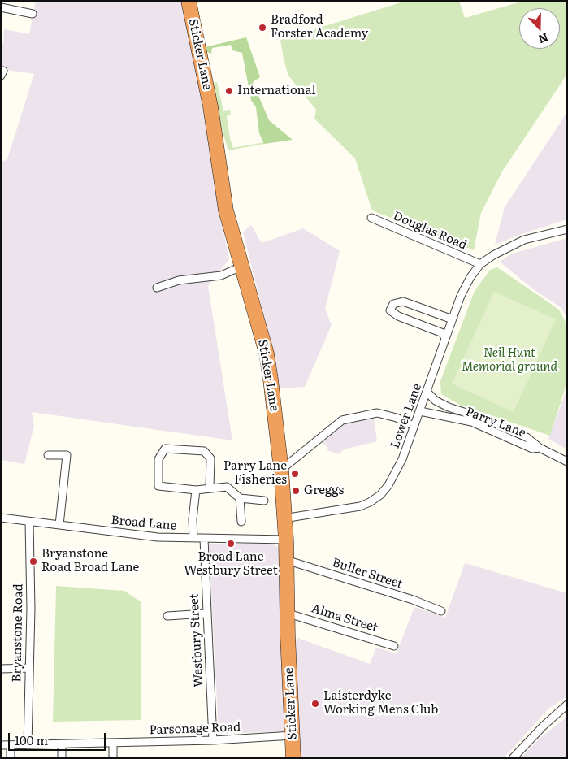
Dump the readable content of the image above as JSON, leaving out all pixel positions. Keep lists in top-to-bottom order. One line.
{"streets":{"highway":["Sticker Lane"],"street":["Douglas Road","Lower Lane","Parry Lane","Broad Lane","Buller Street","Alma Street","Bryanstone Road","Westbury Street","Parsonage Road"]},"crossings":[["Sticker Lane","Lower Lane"],["Sticker Lane","Broad Lane"],["Sticker Lane","Buller Street"],["Sticker Lane","Alma Street"],["Sticker Lane","Parsonage Road"],["Douglas Road","Lower Lane"],["Lower Lane","Parry Lane"],["Broad Lane","Bryanstone Road"],["Broad Lane","Westbury Street"],["Bryanstone Road","Parsonage Road"],["Westbury Street","Parsonage Road"]],"parks":["Neil Hunt Memorial ground"],"places":["Bradford Forster Academy","International","Parry Lane Fisheries","Greggs","Broad Lane Westbury Street","Bryanstone Road Broad Lane","Laisterdyke Working Mens Club"],"scale_bar":"100 m","north":"bottom"}
